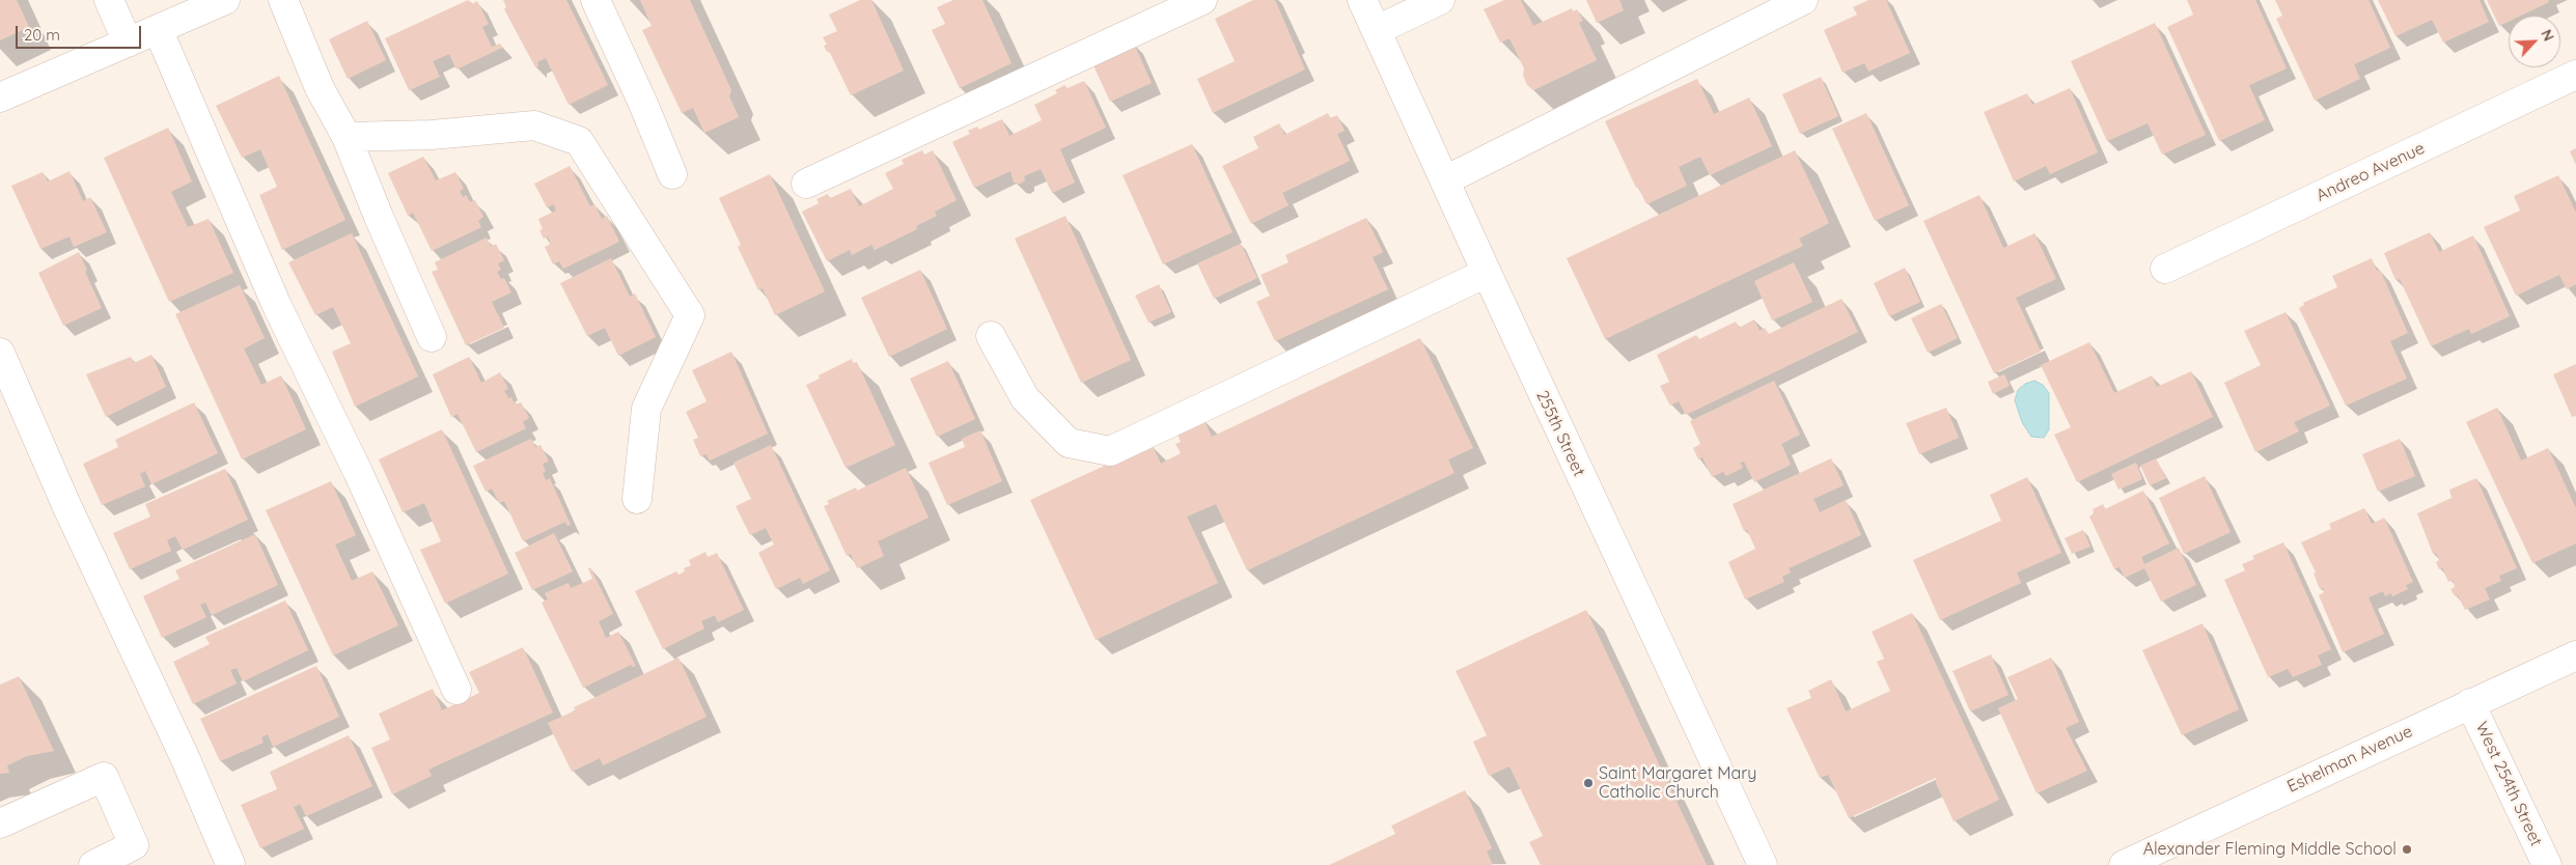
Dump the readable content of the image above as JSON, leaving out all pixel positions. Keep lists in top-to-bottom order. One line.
{"streets":{"street":["Andreo Avenue","255th Street","Eshelman Avenue","West 254th Street"]},"crossings":[["Eshelman Avenue","West 254th Street"]],"places":["Saint Margaret Mary Catholic Church","Alexander Fleming Middle School"],"scale_bar":"20 m","north":"top right"}
